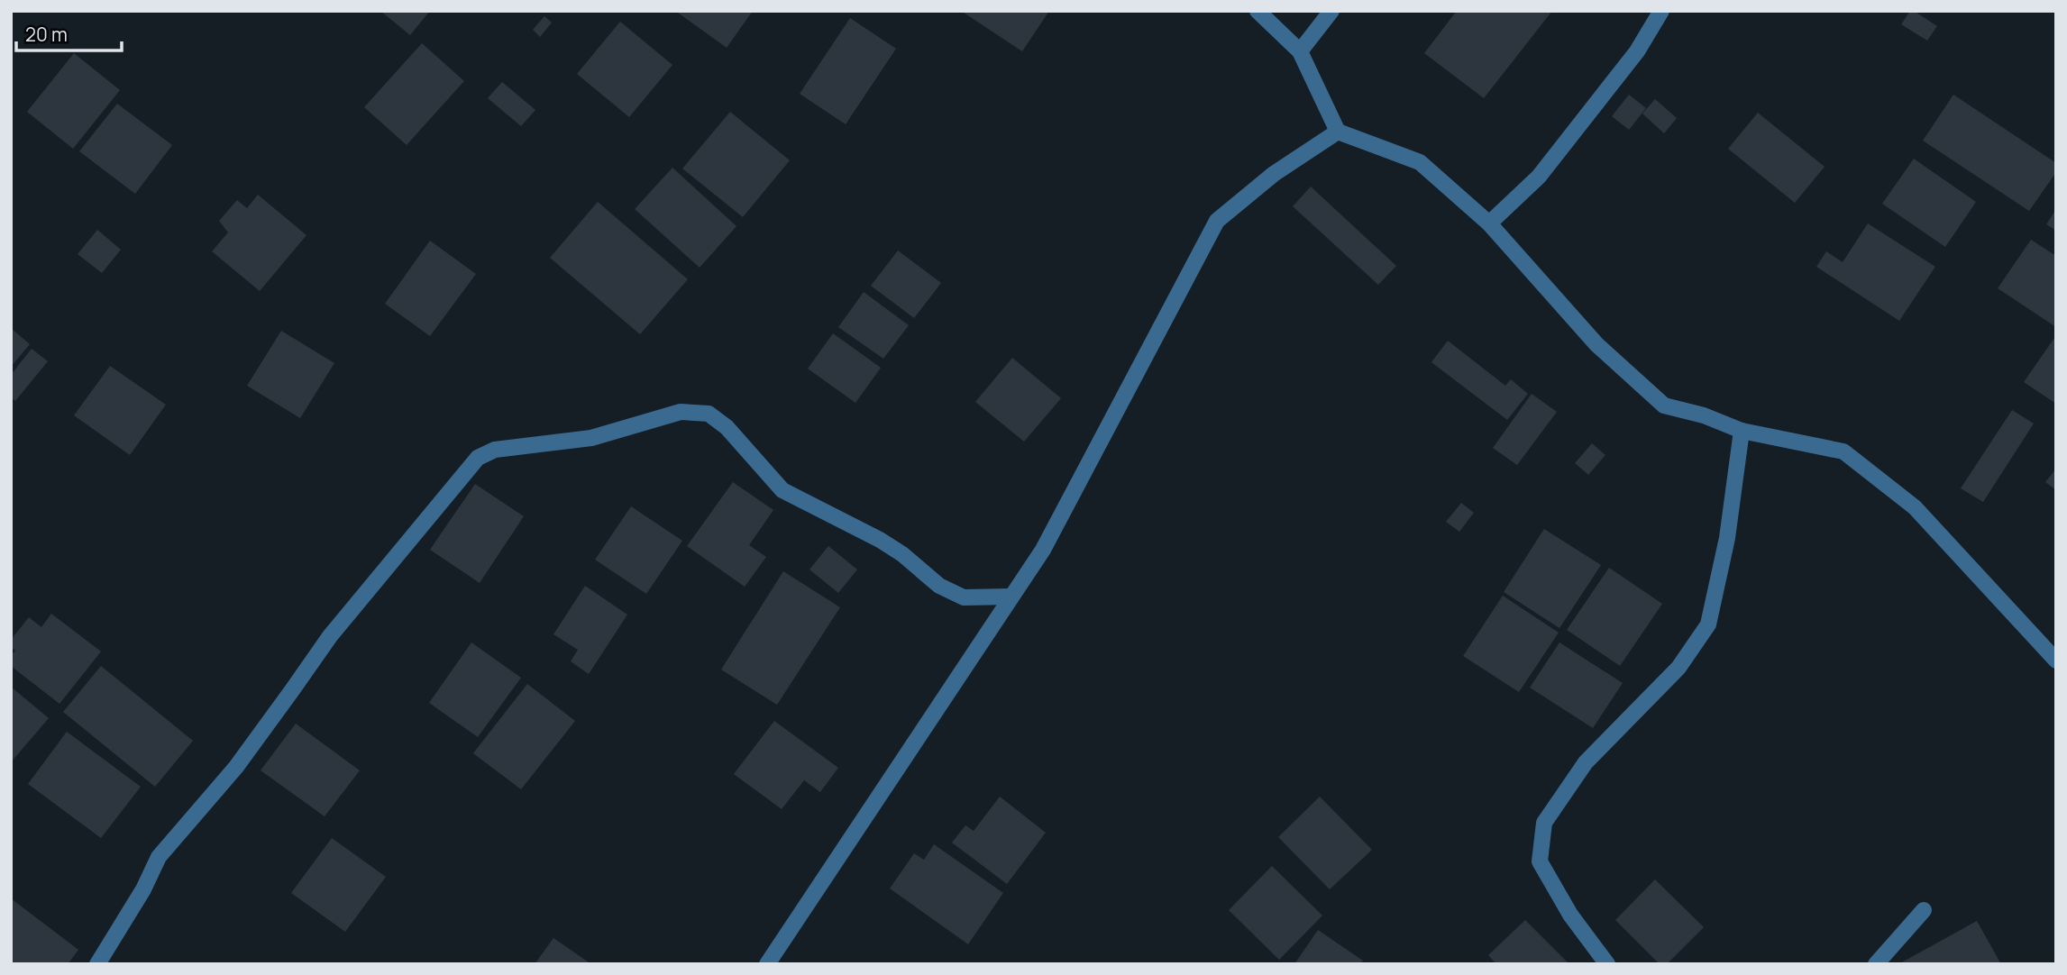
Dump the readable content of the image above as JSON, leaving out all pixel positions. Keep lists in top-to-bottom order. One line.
{"scale_bar":"20 m"}
